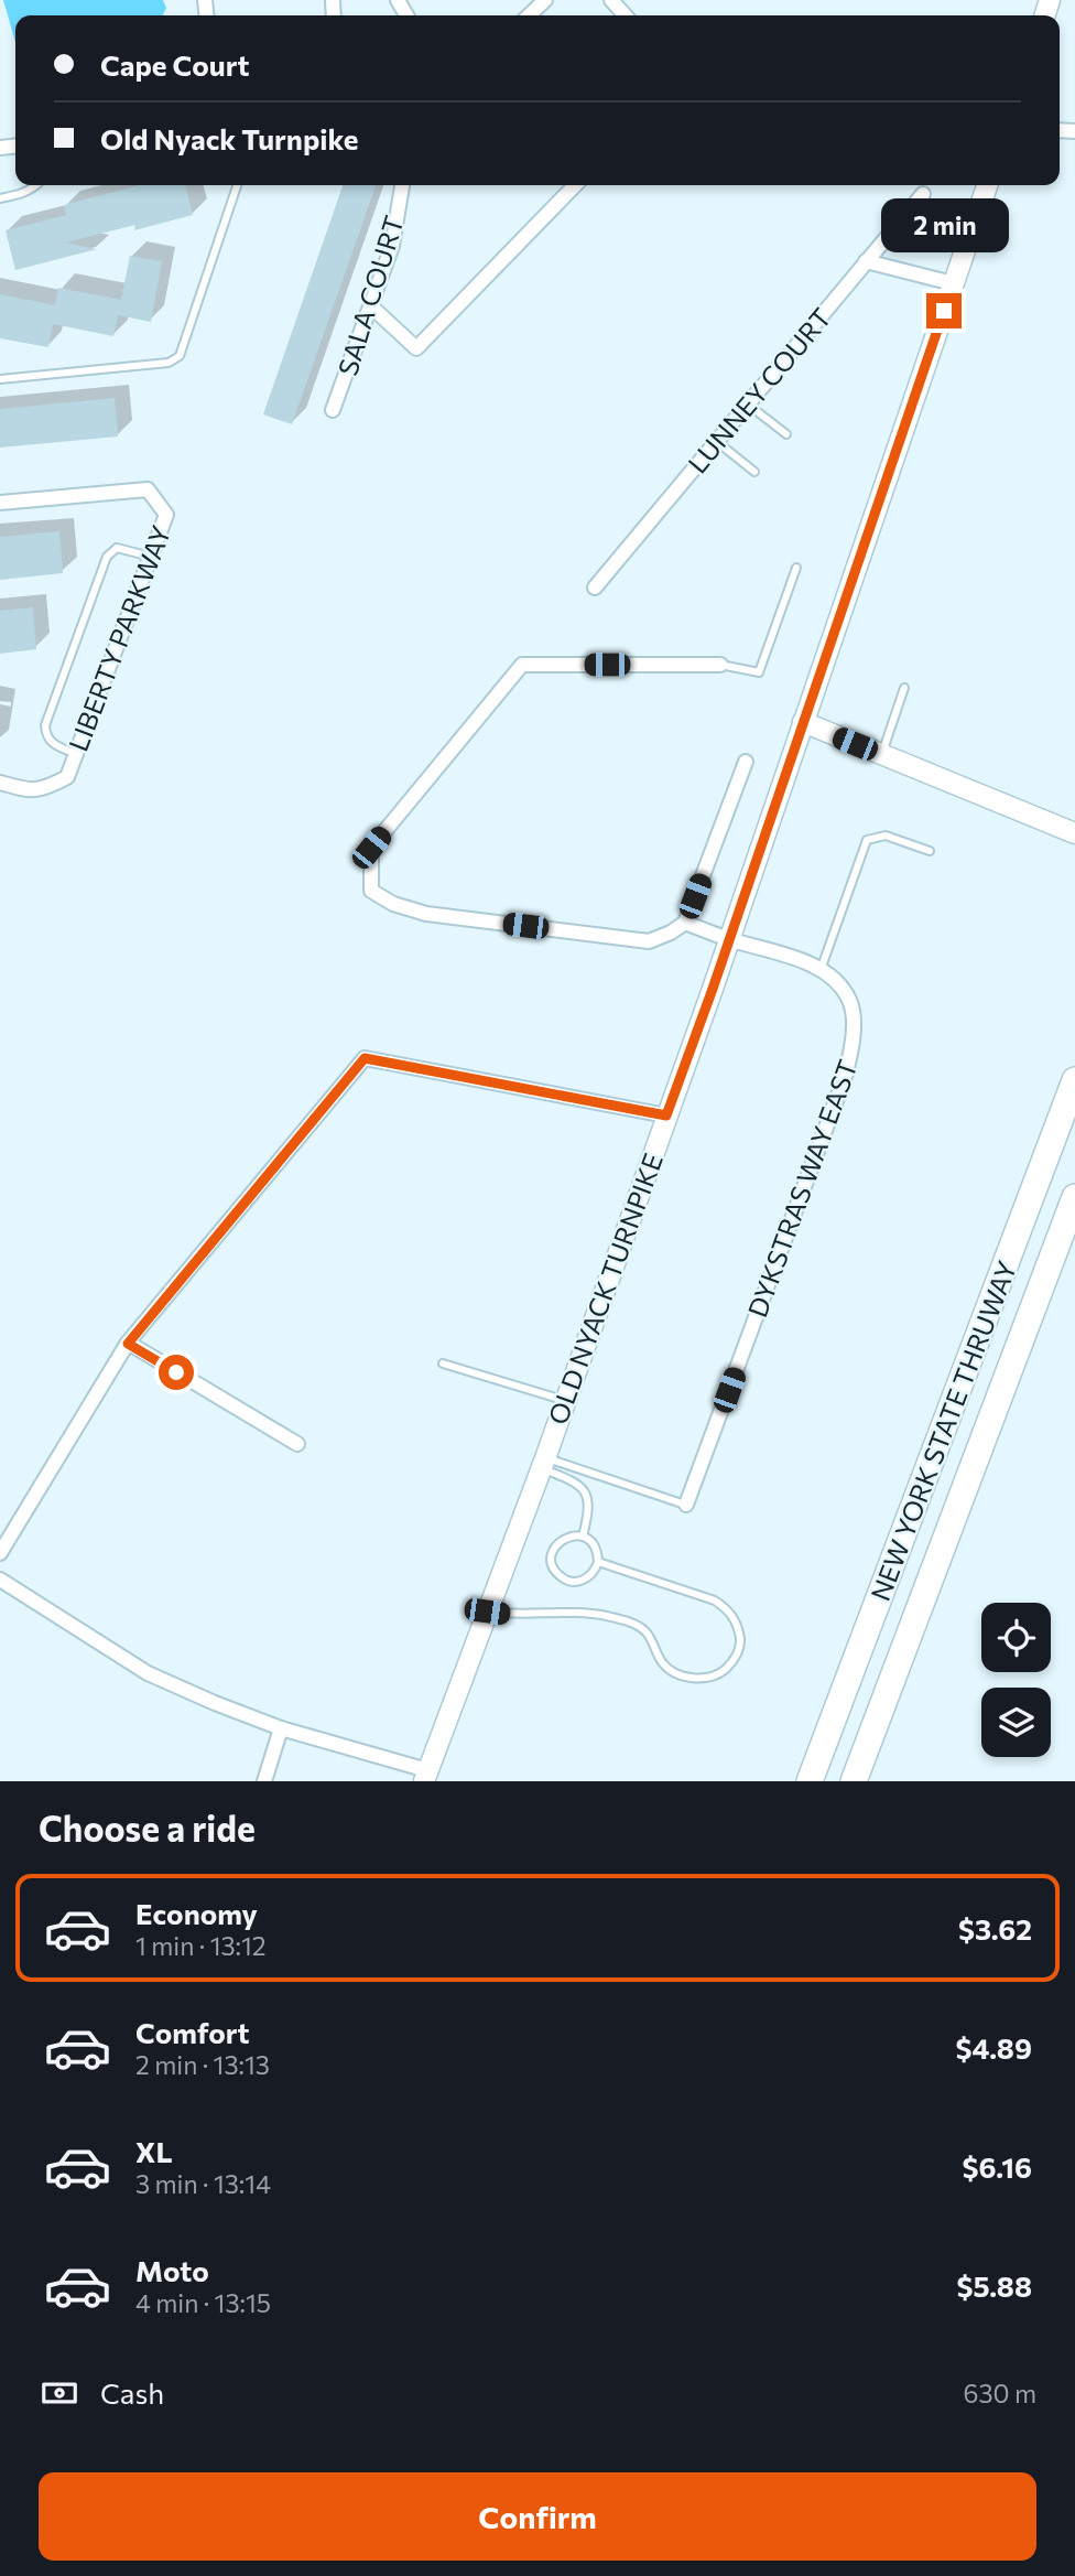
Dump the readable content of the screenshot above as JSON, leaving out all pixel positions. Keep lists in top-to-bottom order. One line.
{"streets":{"highway":["NEW YORK STATE THRUWAY"],"street":["SALA COURT","LUNNEY COURT","LIBERTY PARKWAY","DYKSTRAS WAY EAST","OLD NYACK TURNPIKE"]},"crossings":[["DYKSTRAS WAY EAST","OLD NYACK TURNPIKE"]],"page":{"banner":["Cape Court","Old Nyack Turnpike"],"bubble":"2 min","heading":"Choose a ride","list":[{"name":"Economy","note":"1 min · 13:12","value":"$3.62"},{"name":"Comfort","note":"2 min · 13:13","value":"$4.89"},{"name":"XL","note":"3 min · 13:14","value":"$6.16"},{"name":"Moto","note":"4 min · 13:15","value":"$5.88"}],"pay":["Cash","630 m"],"buttons":"Confirm"}}
